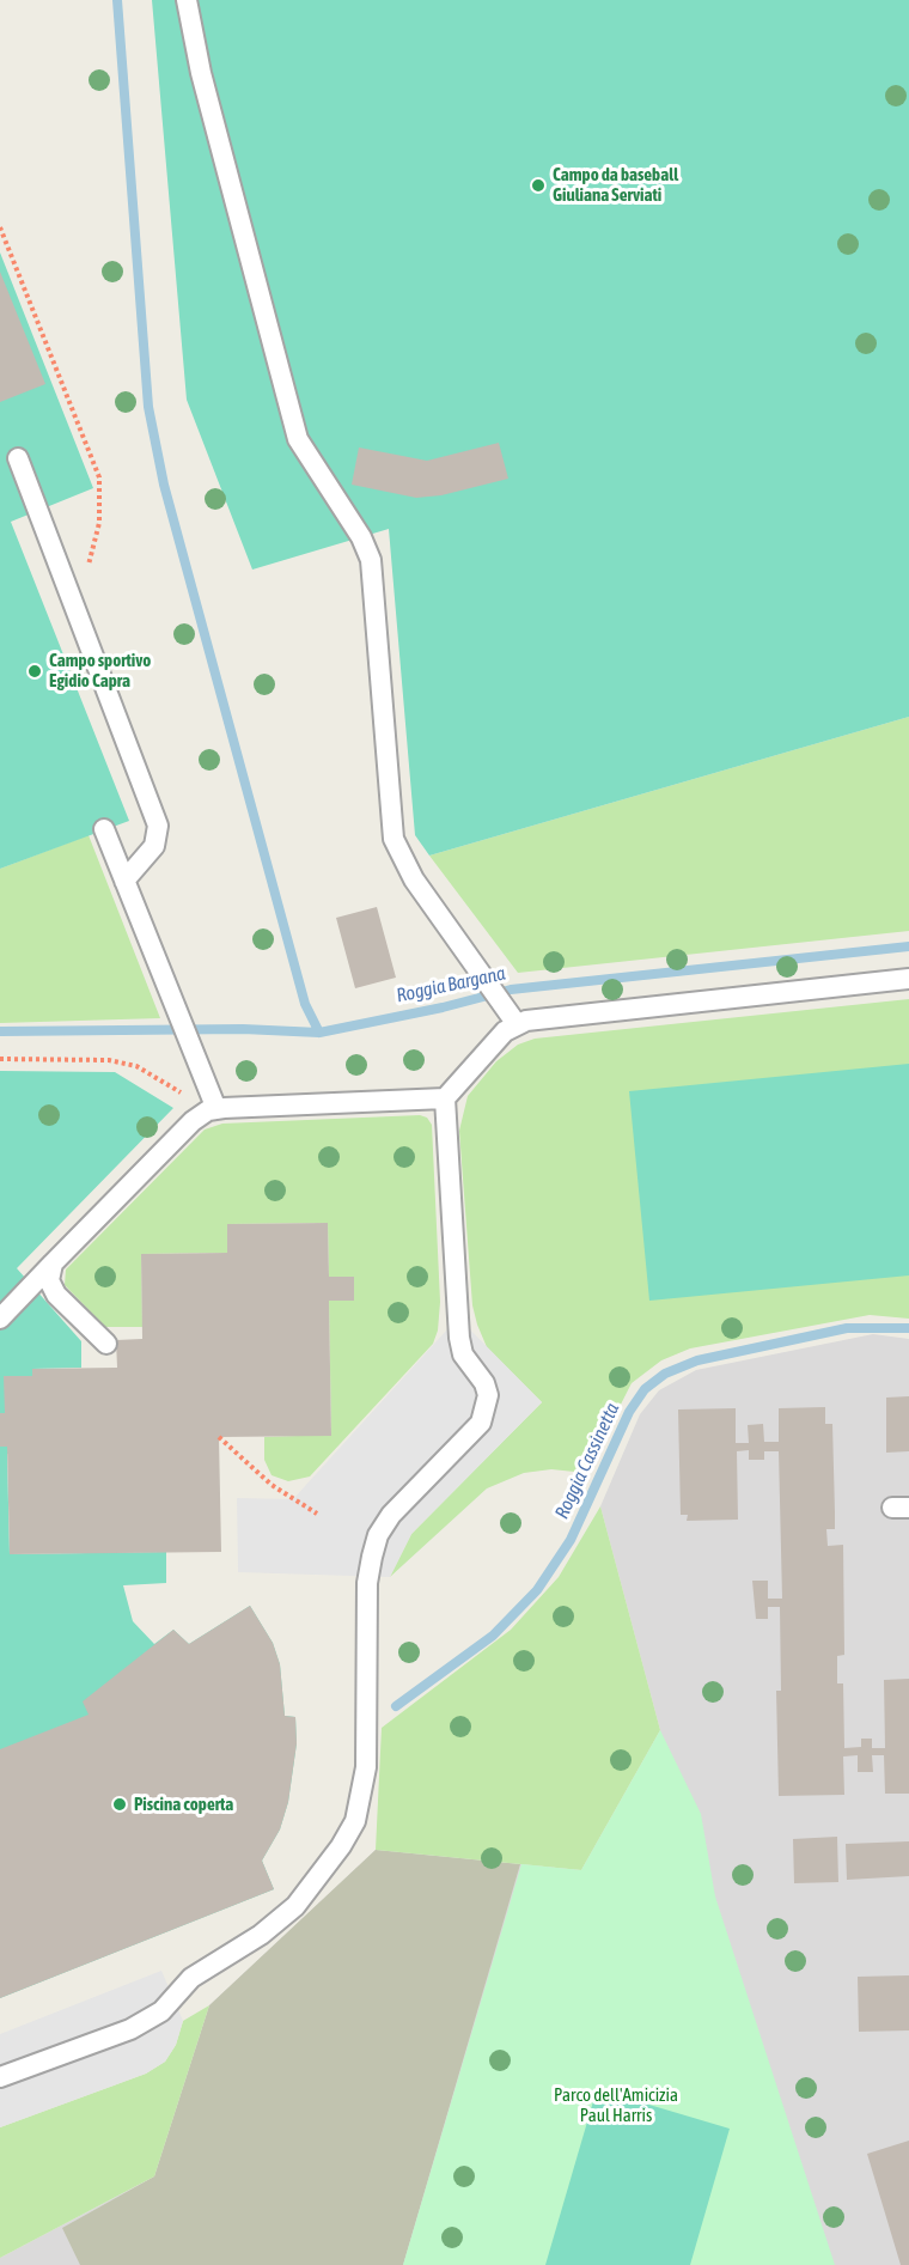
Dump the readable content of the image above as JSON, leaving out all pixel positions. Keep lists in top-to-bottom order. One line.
{"water":["Roggia Bargana","Roggia Cassinetta"],"parks":["Parco dell'Amicizia Paul Harris"],"places":["Campo da baseball Giuliana Serviati","Campo sportivo Egidio Capra","Piscina coperta"]}
